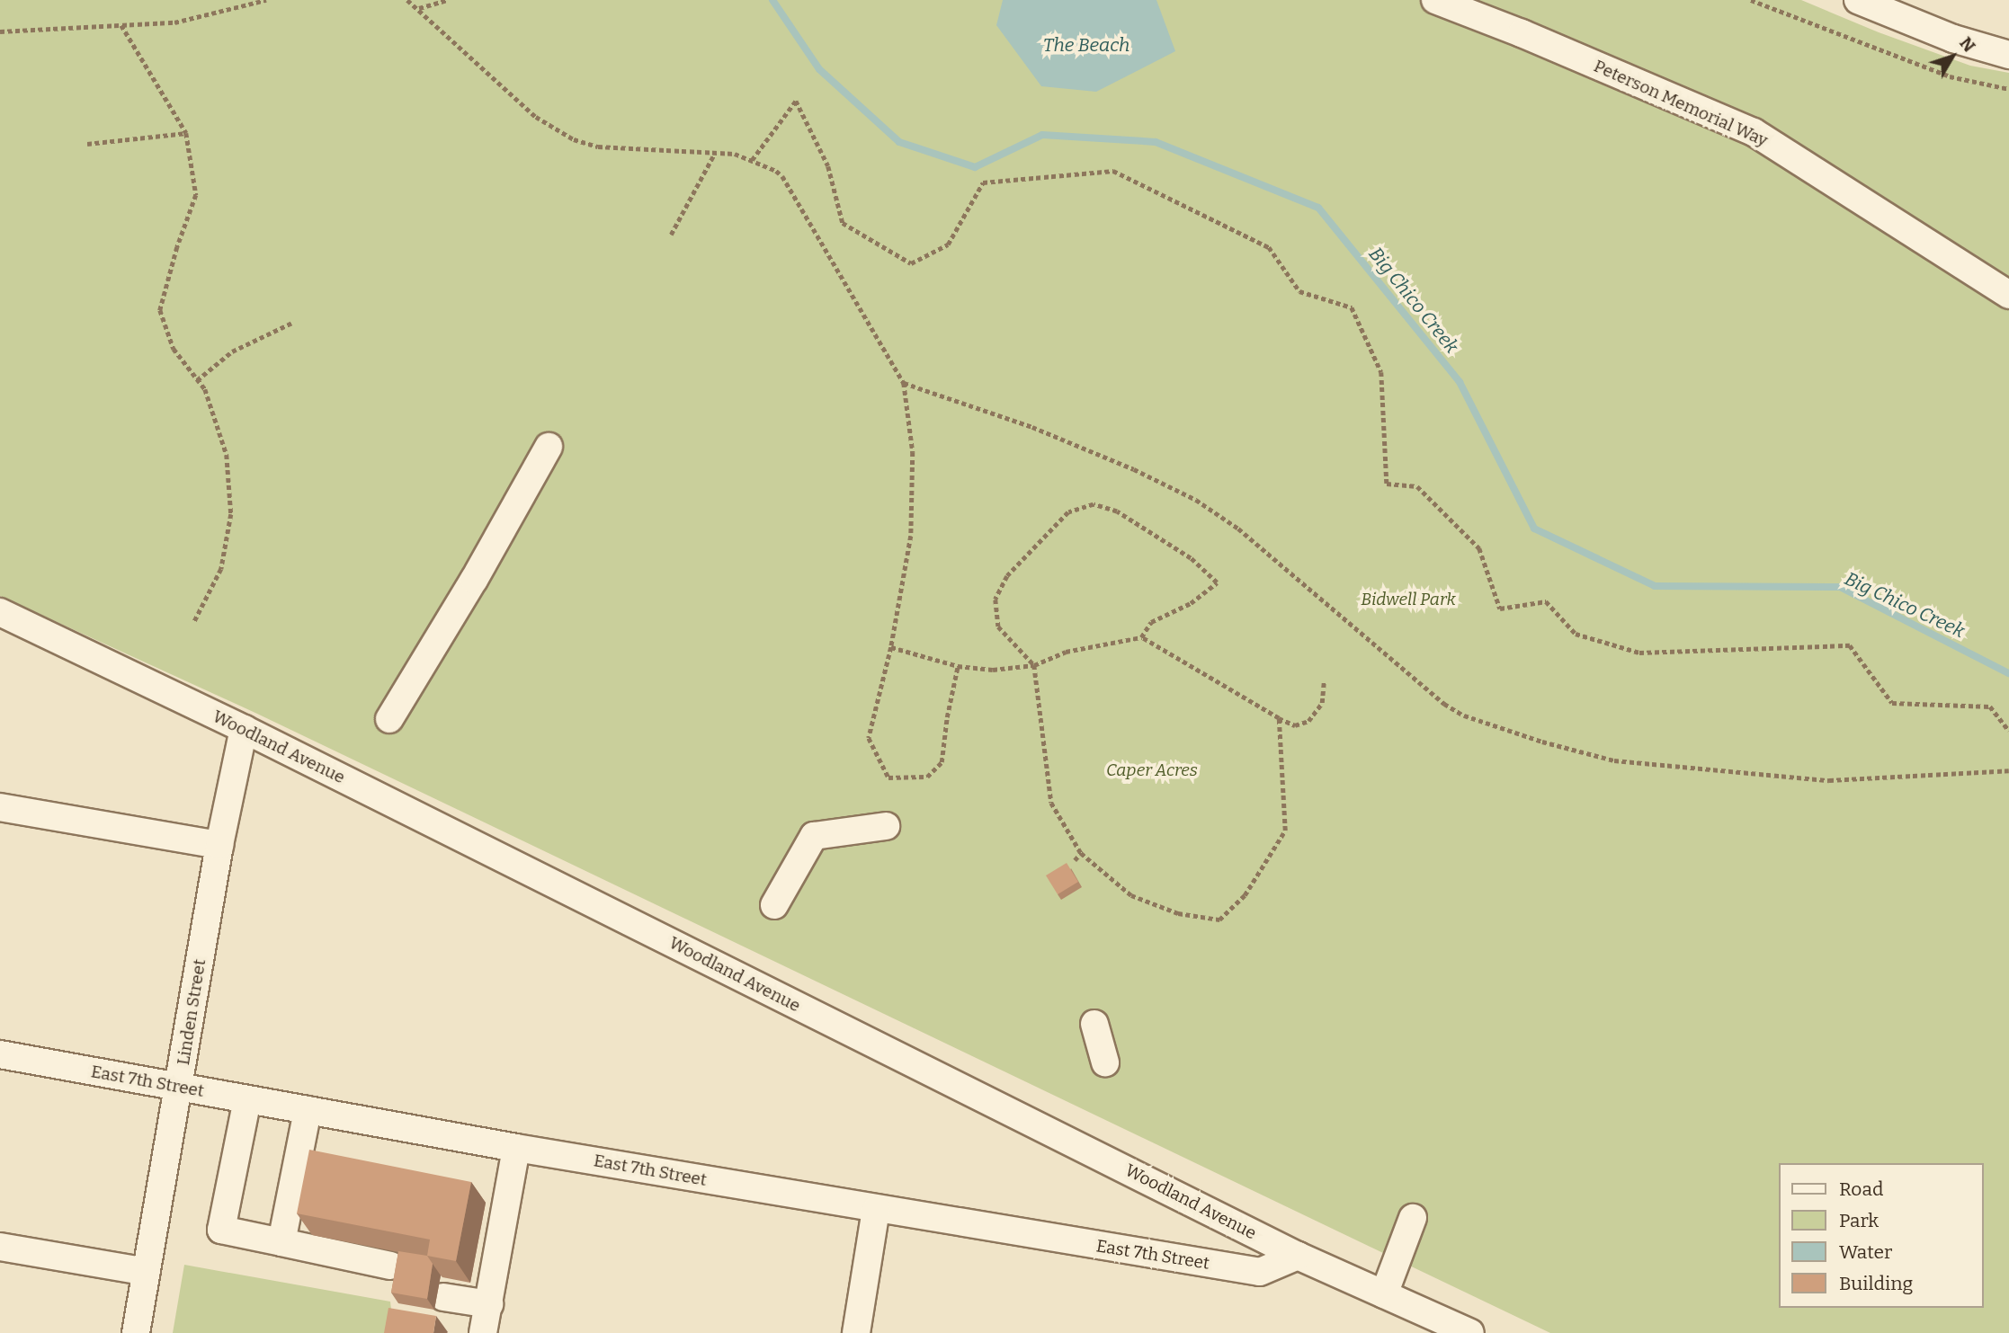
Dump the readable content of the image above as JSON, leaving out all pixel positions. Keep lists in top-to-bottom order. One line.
{"streets":{"street":["Peterson Memorial Way","Woodland Avenue","Linden Street","East 7th Street"]},"crossings":[["Woodland Avenue","Linden Street"],["Woodland Avenue","East 7th Street"],["Linden Street","East 7th Street"]],"water":["The Beach","Big Chico Creek"],"parks":["Bidwell Park","Caper Acres"],"legend":["Road","Park","Water","Building"],"north":"top right"}
